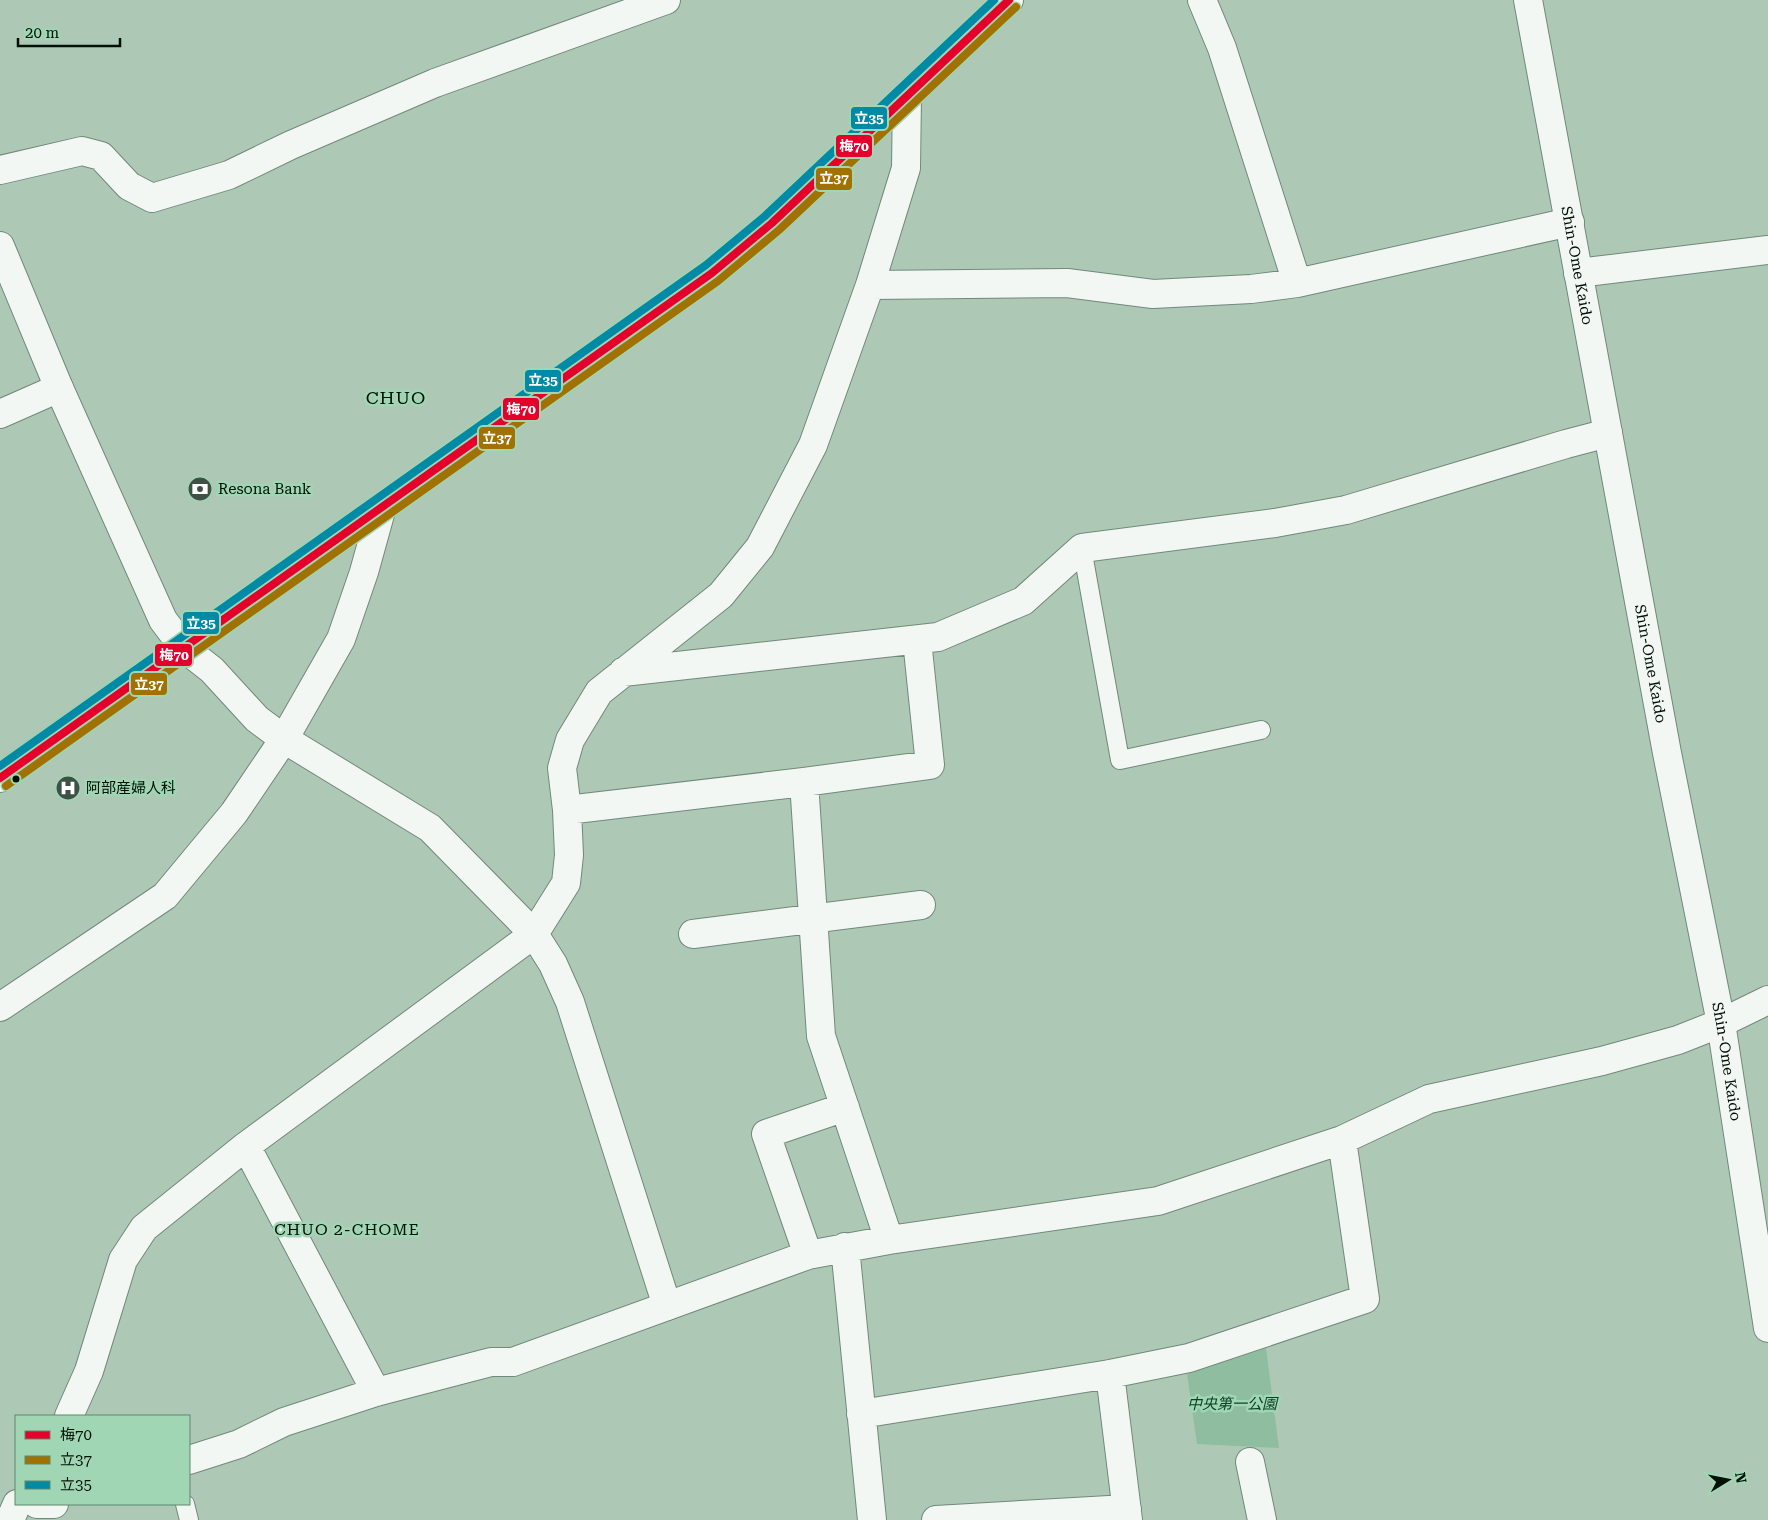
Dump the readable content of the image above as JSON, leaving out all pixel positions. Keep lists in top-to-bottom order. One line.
{"streets":{"street":["Shin-Ome Kaido"]},"districts":["CHUO","CHUO 2-CHOME"],"parks":["中央第一公園"],"places":{"bank":["Resona Bank"],"hospital":["阿部産婦人科"]},"lines":["transit line 梅70","transit line 立35","transit line 立37"],"legend":["梅70","立37","立35"],"scale_bar":"20 m","north":"right"}
